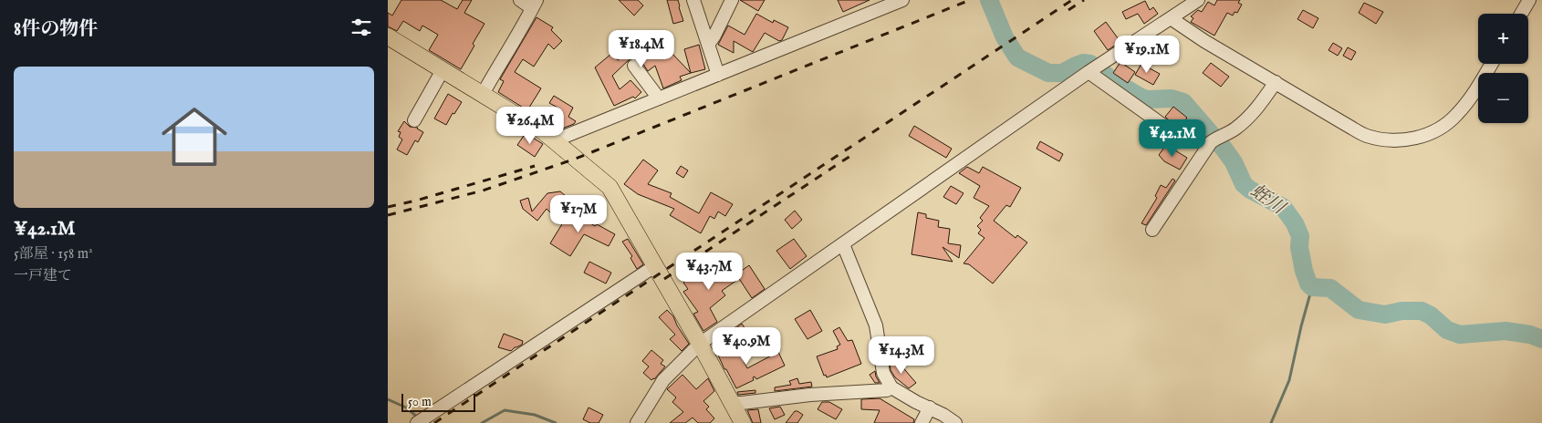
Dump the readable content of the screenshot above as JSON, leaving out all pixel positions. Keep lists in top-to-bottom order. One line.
{"water":["蛭川"],"scale_bar":"50 m","page":{"heading":"8件の物件","map_buttons":["+","−"],"price":["¥18.4M","¥19.1M","¥26.4M","¥42.1M","¥17M","¥43.7M","¥40.9M","¥14.3M"],"list":[{"name":"¥42.1M","note":"5部屋 · 158 m² · 一戸建て"}],"scale":"50 m"}}
